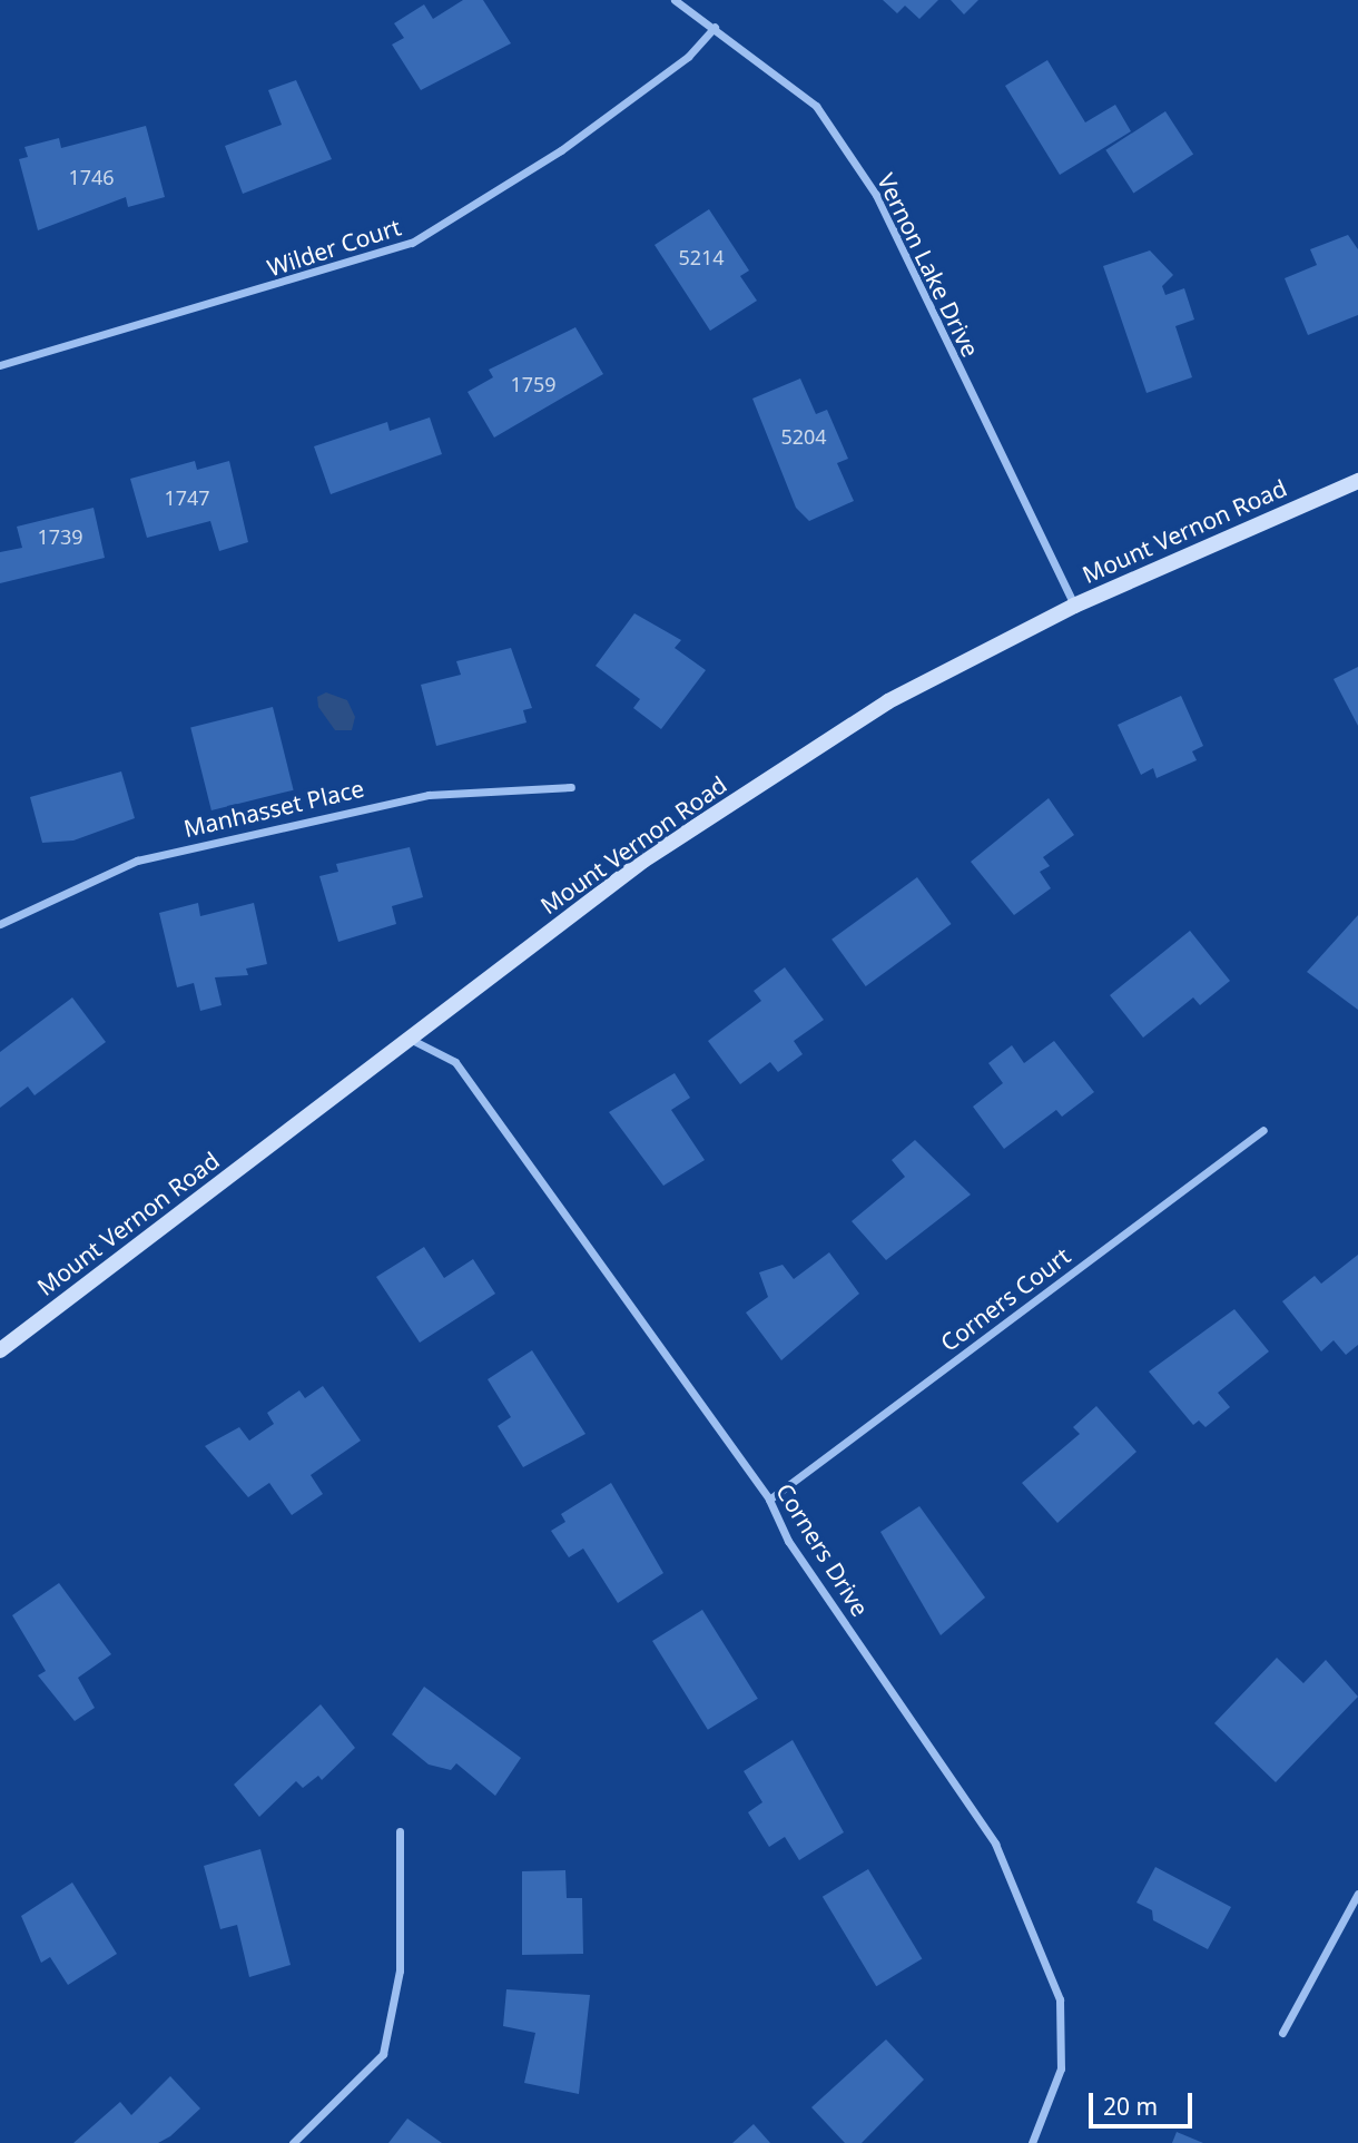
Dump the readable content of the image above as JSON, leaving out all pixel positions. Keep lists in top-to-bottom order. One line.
{"streets":{"main road":["Mount Vernon Road"],"street":["Wilder Court","Vernon Lake Drive","Manhasset Place","Corners Court","Corners Drive"]},"crossings":[["Wilder Court","Vernon Lake Drive"],["Vernon Lake Drive","Mount Vernon Road"],["Mount Vernon Road","Corners Drive"],["Corners Court","Corners Drive"]],"house_numbers":["1746","5214","1759","5204","1747","1739"],"scale_bar":"20 m"}
